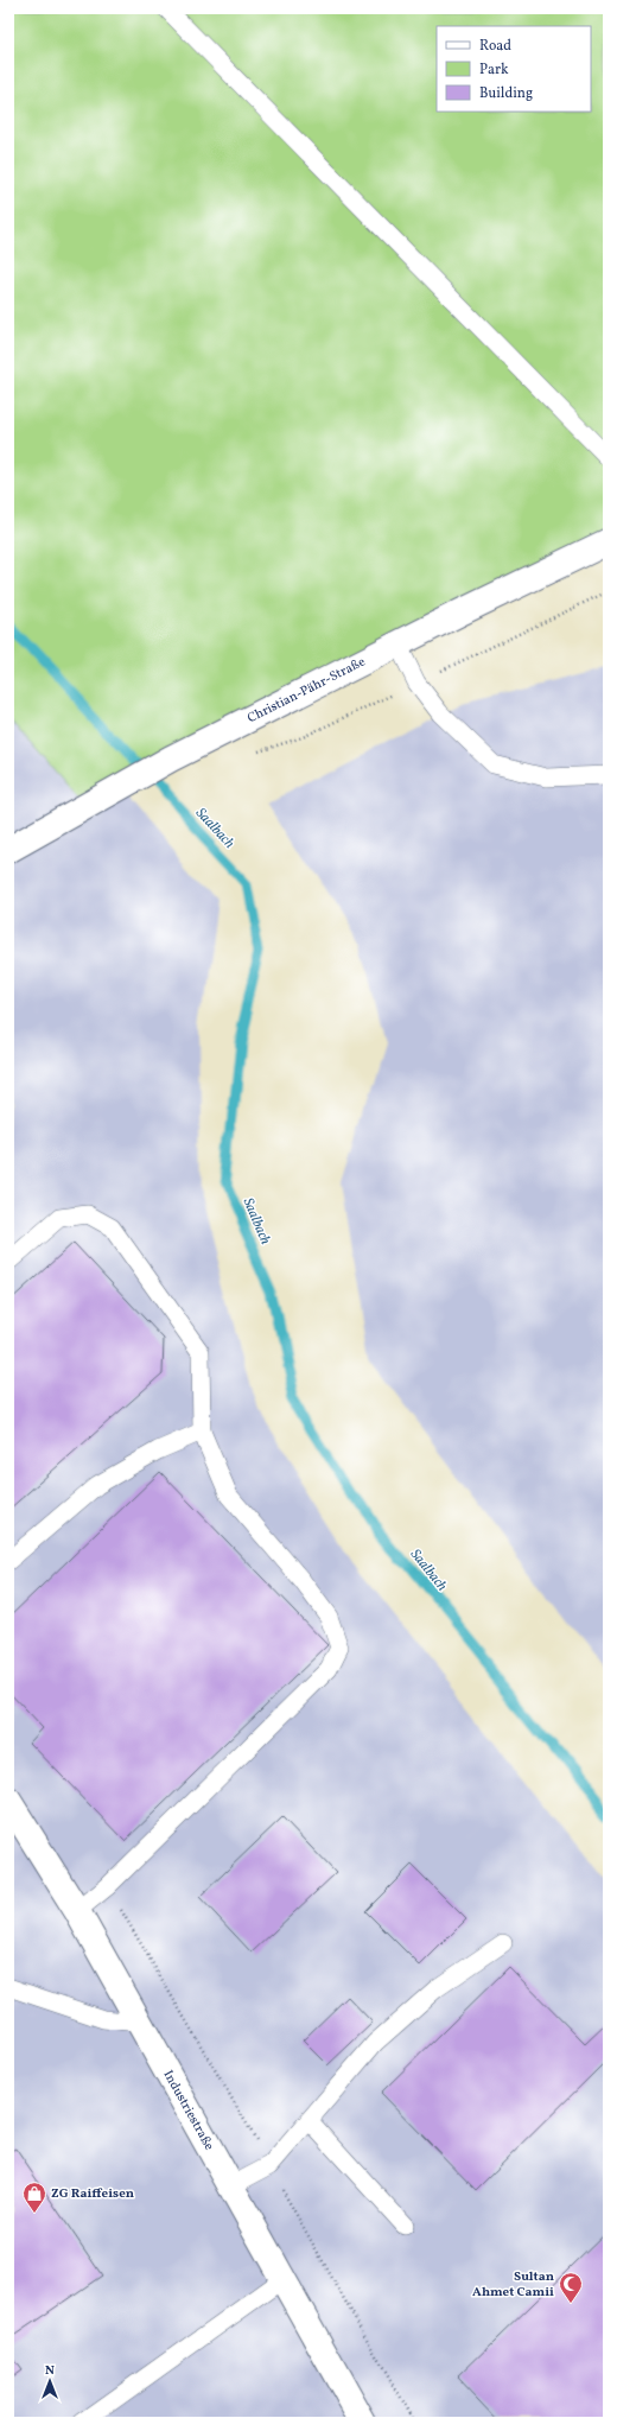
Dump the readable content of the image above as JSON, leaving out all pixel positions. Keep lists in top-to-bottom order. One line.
{"streets":{"street":["Christian-Pähr-Straße","Industriestraße"]},"water":["Saalbach"],"places":{"shop":["ZG Raiffeisen"],"mosque":["Sultan Ahmet Camii"]},"legend":["Road","Park","Building"],"north":"top"}
